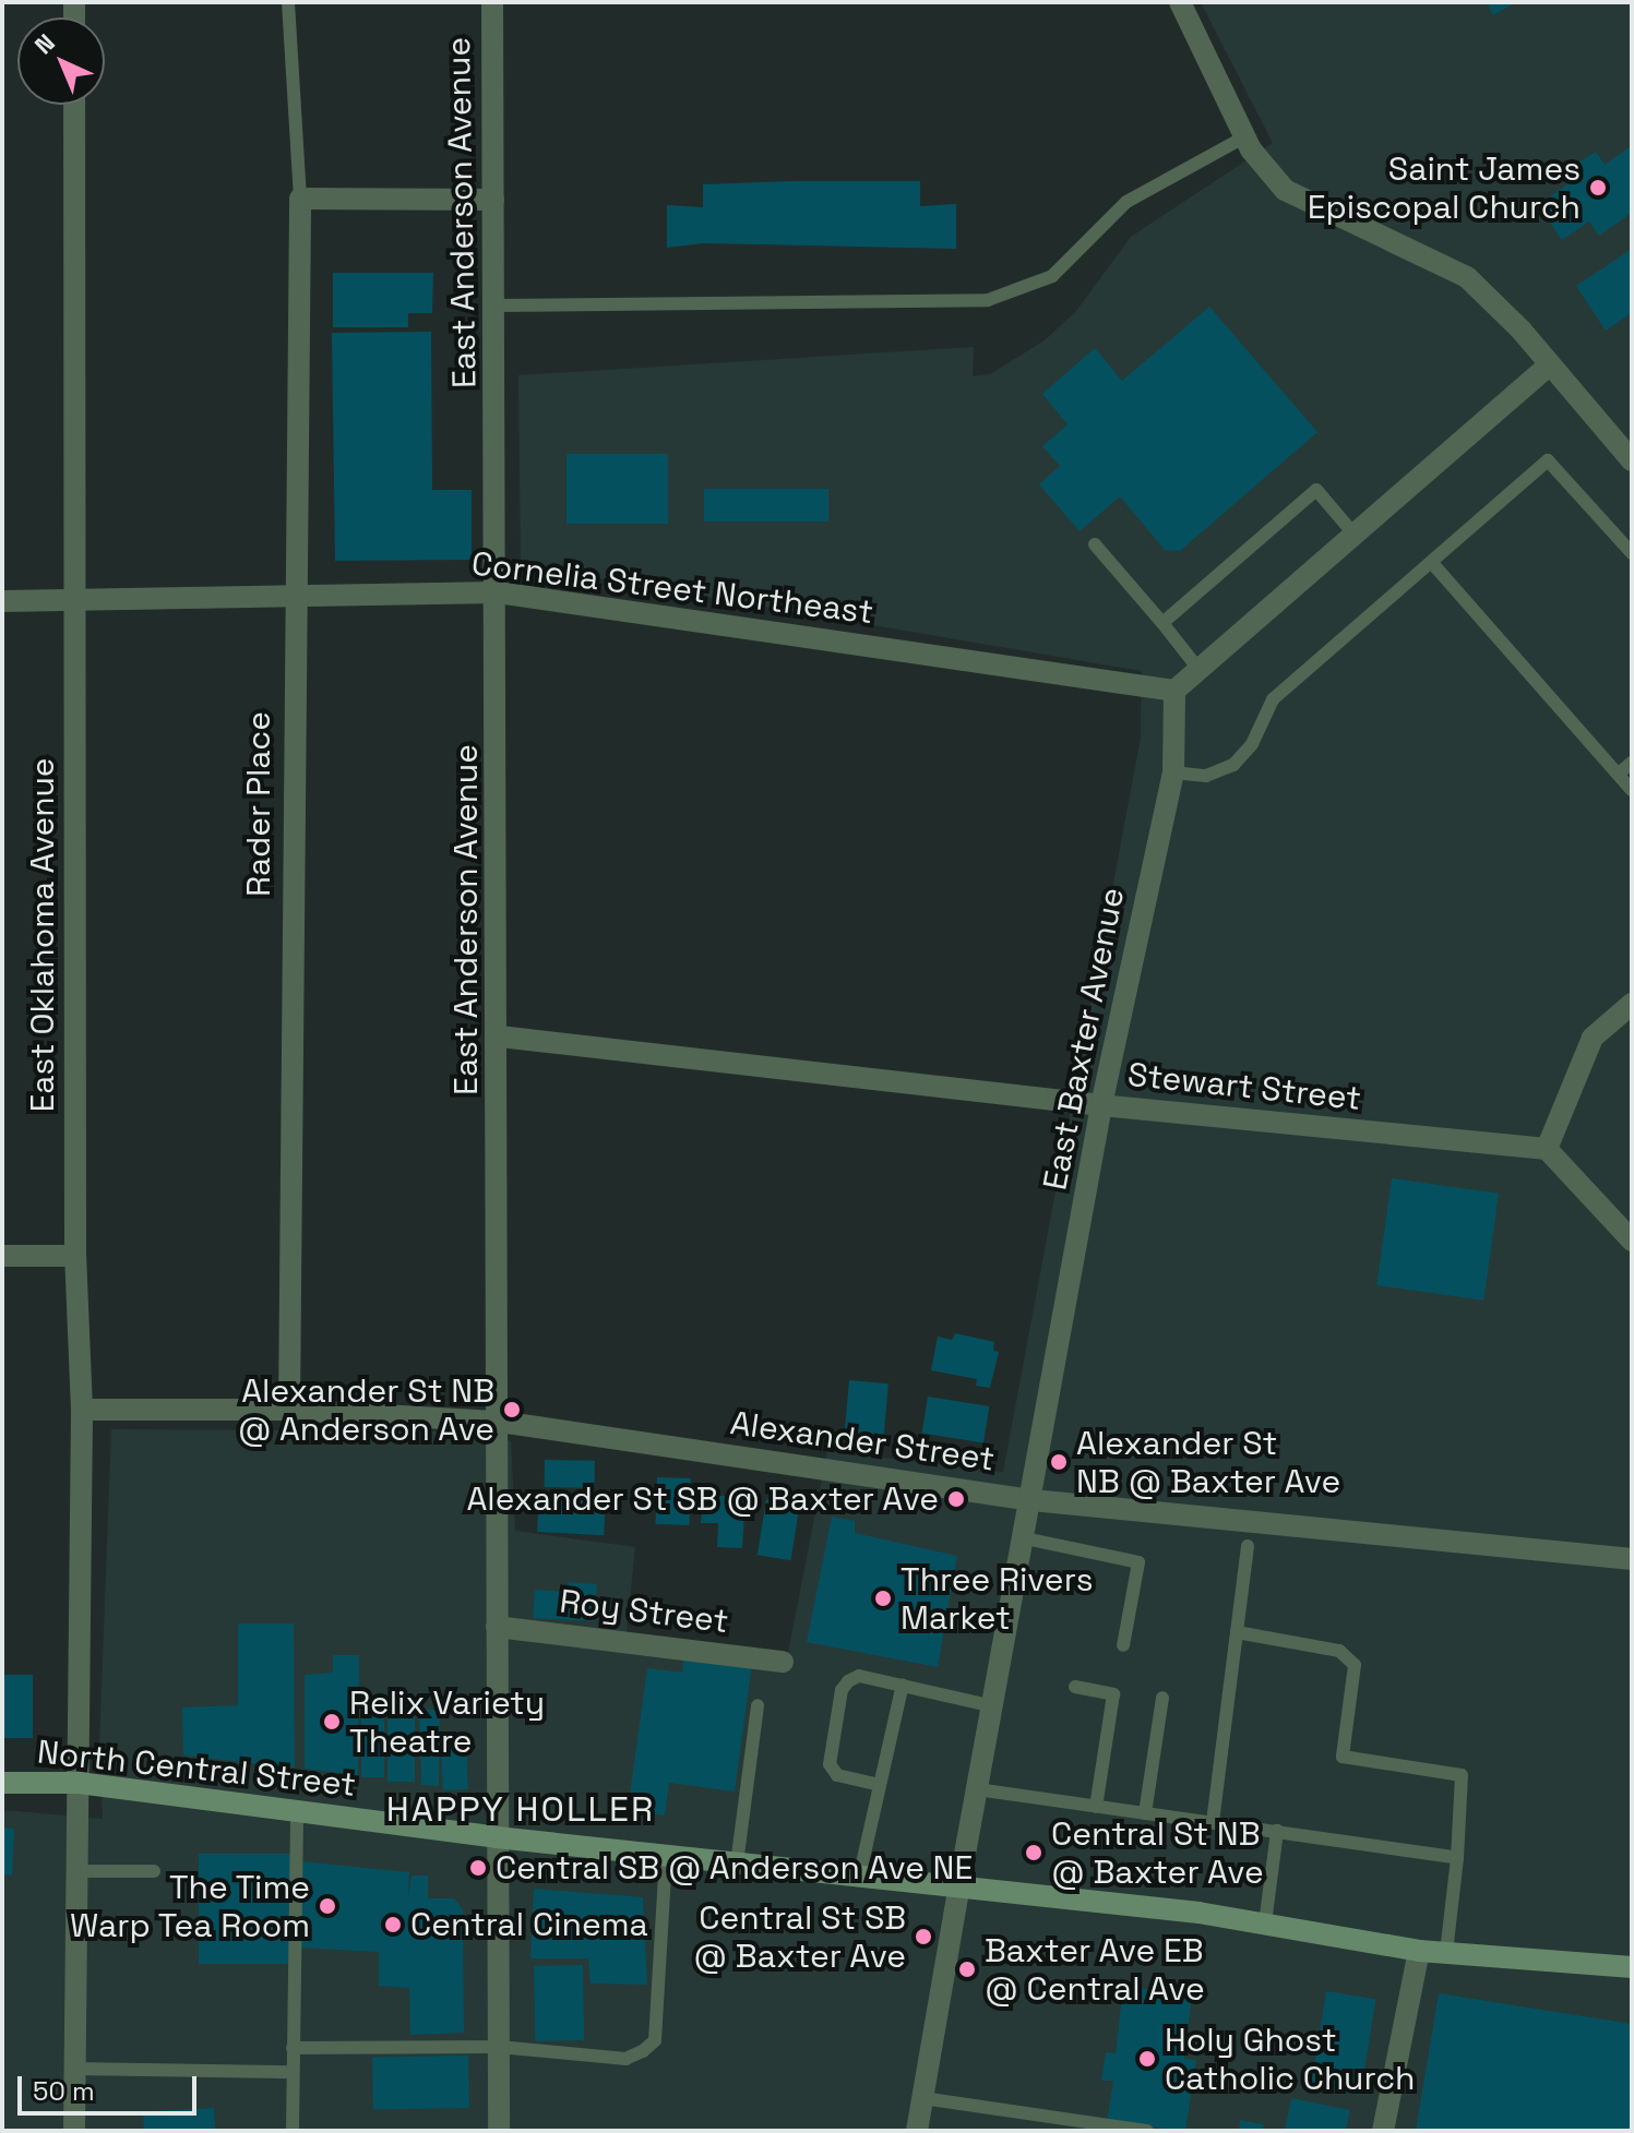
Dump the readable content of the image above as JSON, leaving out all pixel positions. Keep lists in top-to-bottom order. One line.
{"streets":{"main road":["North Central Street"],"street":["East Anderson Avenue","Cornelia Street Northeast","Rader Place","East Oklahoma Avenue","East Baxter Avenue","Stewart Street","Alexander Street","Roy Street"]},"crossings":[["East Anderson Avenue","Cornelia Street Northeast"],["East Anderson Avenue","Stewart Street"],["East Anderson Avenue","Alexander Street"],["East Anderson Avenue","Roy Street"],["East Anderson Avenue","North Central Street"],["Cornelia Street Northeast","Rader Place"],["Cornelia Street Northeast","East Oklahoma Avenue"],["Cornelia Street Northeast","East Baxter Avenue"],["Rader Place","Alexander Street"],["East Oklahoma Avenue","Alexander Street"],["East Oklahoma Avenue","North Central Street"],["East Baxter Avenue","Stewart Street"],["East Baxter Avenue","Alexander Street"],["East Baxter Avenue","North Central Street"]],"districts":["HAPPY HOLLER"],"places":["Saint James Episcopal Church","Alexander St NB @ Anderson Ave","Alexander St NB @ Baxter Ave","Alexander St SB @ Baxter Ave","Three Rivers Market","Relix Variety Theatre","Central St NB @ Baxter Ave","Central SB @ Anderson Ave NE","The Time Warp Tea Room","Central Cinema","Central St SB @ Baxter Ave","Baxter Ave EB @ Central Ave","Holy Ghost Catholic Church"],"scale_bar":"50 m","north":"top left"}
